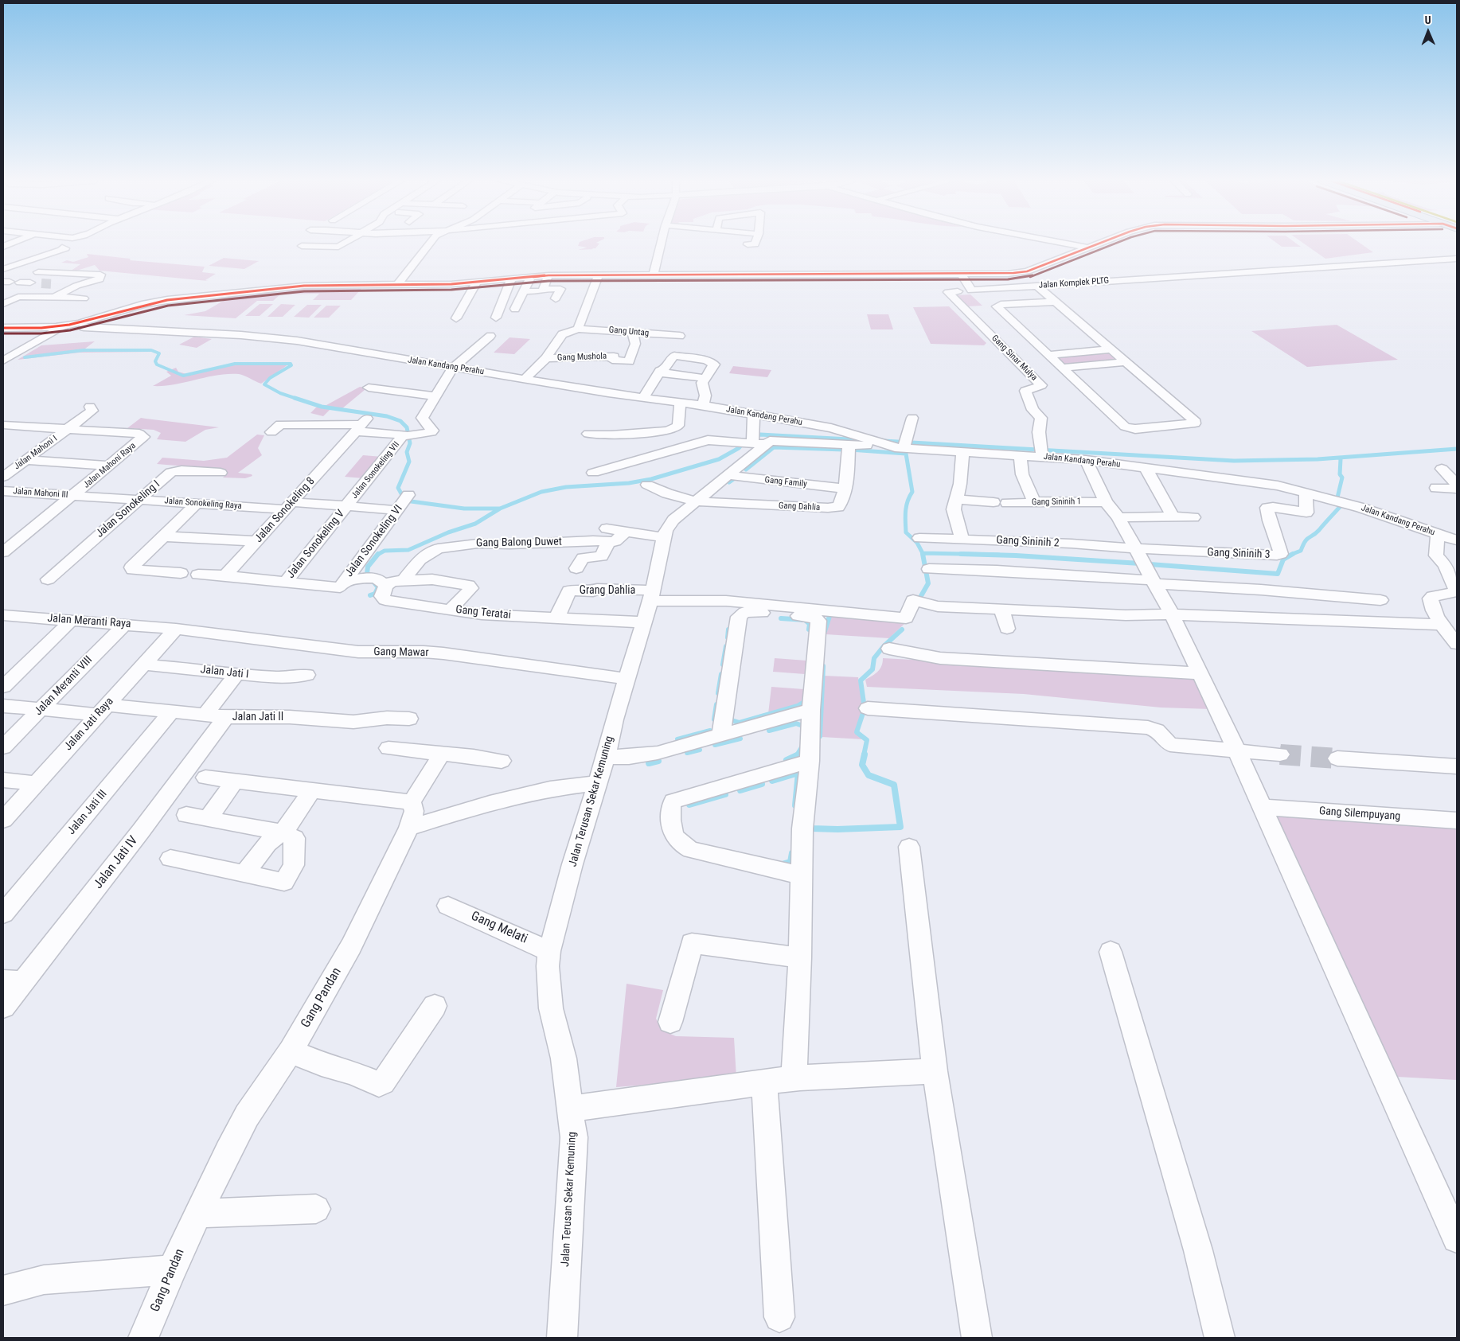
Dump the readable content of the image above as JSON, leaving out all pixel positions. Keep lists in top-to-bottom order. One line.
{"streets":{"street":["Jalan Komplek PLTG","Gang Untag","Gang Mushola","Gang Sinar Mulya","Jalan Kandang Perahu","Jalan Mahoni I","Jalan Mahoni Raya","Jalan Sonokeling VII","Gang Family","Jalan Mahoni III","Gang Sininih 1","Jalan Sonokeling Raya","Gang Dahlia","Jalan Sonokeling I","Jalan Sonokeling 8","Jalan Sonokeling VI","Gang Sininih 2","Gang Balong Duwet","Jalan Sonokeling V","Gang Sininih 3","Grang Dahlia","Gang Teratai","Jalan Meranti Raya","Gang Mawar","Jalan Jati I","Jalan Meranti VIII","Jalan Jati II","Jalan Jati Raya","Jalan Terusan Sekar Kemuning","Jalan Jati III","Gang Silempuyang","Jalan Jati IV","Gang Melati","Gang Pandan"]},"crossings":[["Jalan Komplek PLTG","Gang Sinar Mulya"],["Gang Untag","Gang Mushola"],["Gang Sinar Mulya","Jalan Kandang Perahu"],["Jalan Kandang Perahu","Gang Dahlia"],["Jalan Kandang Perahu","Gang Sininih 3"],["Jalan Kandang Perahu","Jalan Terusan Sekar Kemuning"],["Jalan Mahoni I","Jalan Mahoni Raya"],["Jalan Mahoni Raya","Jalan Mahoni III"],["Jalan Mahoni Raya","Jalan Sonokeling Raya"],["Jalan Sonokeling VII","Jalan Sonokeling Raya"],["Jalan Sonokeling VII","Jalan Sonokeling 8"],["Jalan Sonokeling VII","Jalan Sonokeling V"],["Gang Family","Gang Dahlia"],["Gang Family","Jalan Terusan Sekar Kemuning"],["Jalan Mahoni III","Jalan Sonokeling Raya"],["Jalan Sonokeling Raya","Jalan Sonokeling I"],["Jalan Sonokeling Raya","Jalan Sonokeling 8"],["Jalan Sonokeling Raya","Jalan Sonokeling VI"],["Jalan Sonokeling Raya","Jalan Sonokeling V"],["Gang Dahlia","Jalan Terusan Sekar Kemuning"],["Gang Sininih 2","Gang Sininih 3"],["Gang Balong Duwet","Jalan Terusan Sekar Kemuning"],["Grang Dahlia","Gang Teratai"],["Grang Dahlia","Jalan Terusan Sekar Kemuning"],["Gang Teratai","Jalan Terusan Sekar Kemuning"],["Jalan Meranti Raya","Gang Mawar"],["Jalan Meranti Raya","Jalan Meranti VIII"],["Jalan Meranti Raya","Jalan Jati Raya"],["Gang Mawar","Jalan Jati Raya"],["Gang Mawar","Jalan Terusan Sekar Kemuning"],["Jalan Jati I","Jalan Jati Raya"],["Jalan Meranti VIII","Jalan Jati II"],["Jalan Jati II","Jalan Jati Raya"],["Jalan Jati II","Jalan Jati III"],["Jalan Jati II","Jalan Jati IV"],["Jalan Terusan Sekar Kemuning","Gang Melati"]],"north":"top"}
